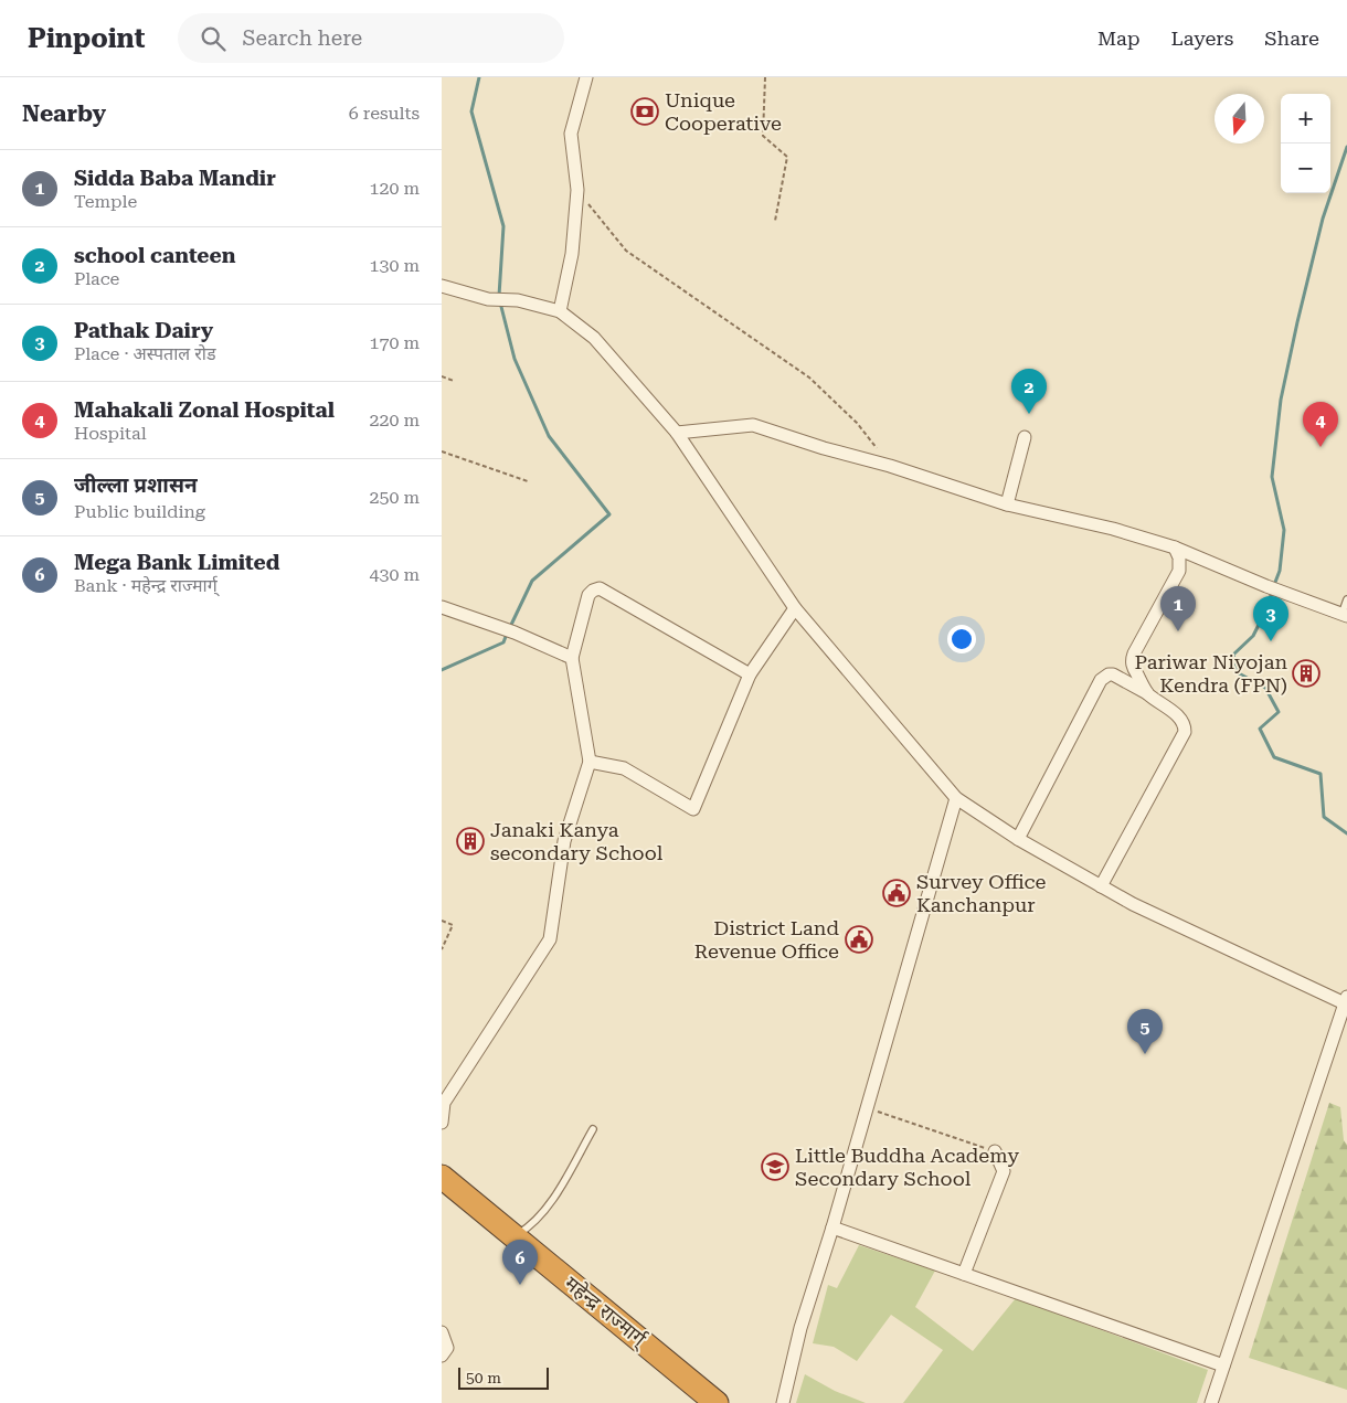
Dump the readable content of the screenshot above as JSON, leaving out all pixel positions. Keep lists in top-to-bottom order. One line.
{"streets":{"highway":["महेन्द्र राज्मार्ग्"]},"places":{"bank":["Unique Cooperative"],"building":["Pariwar Niyojan Kendra (FPN)","Janaki Kanya secondary School"],"public building":["Survey Office Kanchanpur","District Land Revenue Office"],"school or university":["Little Buddha Academy Secondary School"]},"scale_bar":"50 m","north":"bottom","page":{"header":"Pinpoint","search":"Search here","nav":["Map","Layers","Share"],"heading":["Nearby","6 results"],"map_buttons":["+","−"],"list":[{"mark":"1","name":"Sidda Baba Mandir","note":"Temple","value":"120 m"},{"mark":"2","name":"school canteen","note":"Place","value":"130 m"},{"mark":"3","name":"Pathak Dairy","note":"Place · अस्पताल रोड","value":"170 m"},{"mark":"4","name":"Mahakali Zonal Hospital","note":"Hospital","value":"220 m"},{"mark":"5","name":"जील्ला प्रशासन","note":"Public building","value":"250 m"},{"mark":"6","name":"Mega Bank Limited","note":"Bank · महेन्द्र राज्मार्ग्","value":"430 m"}],"pins":["2","4","1","3","5","6"],"scale":"50 m"}}
